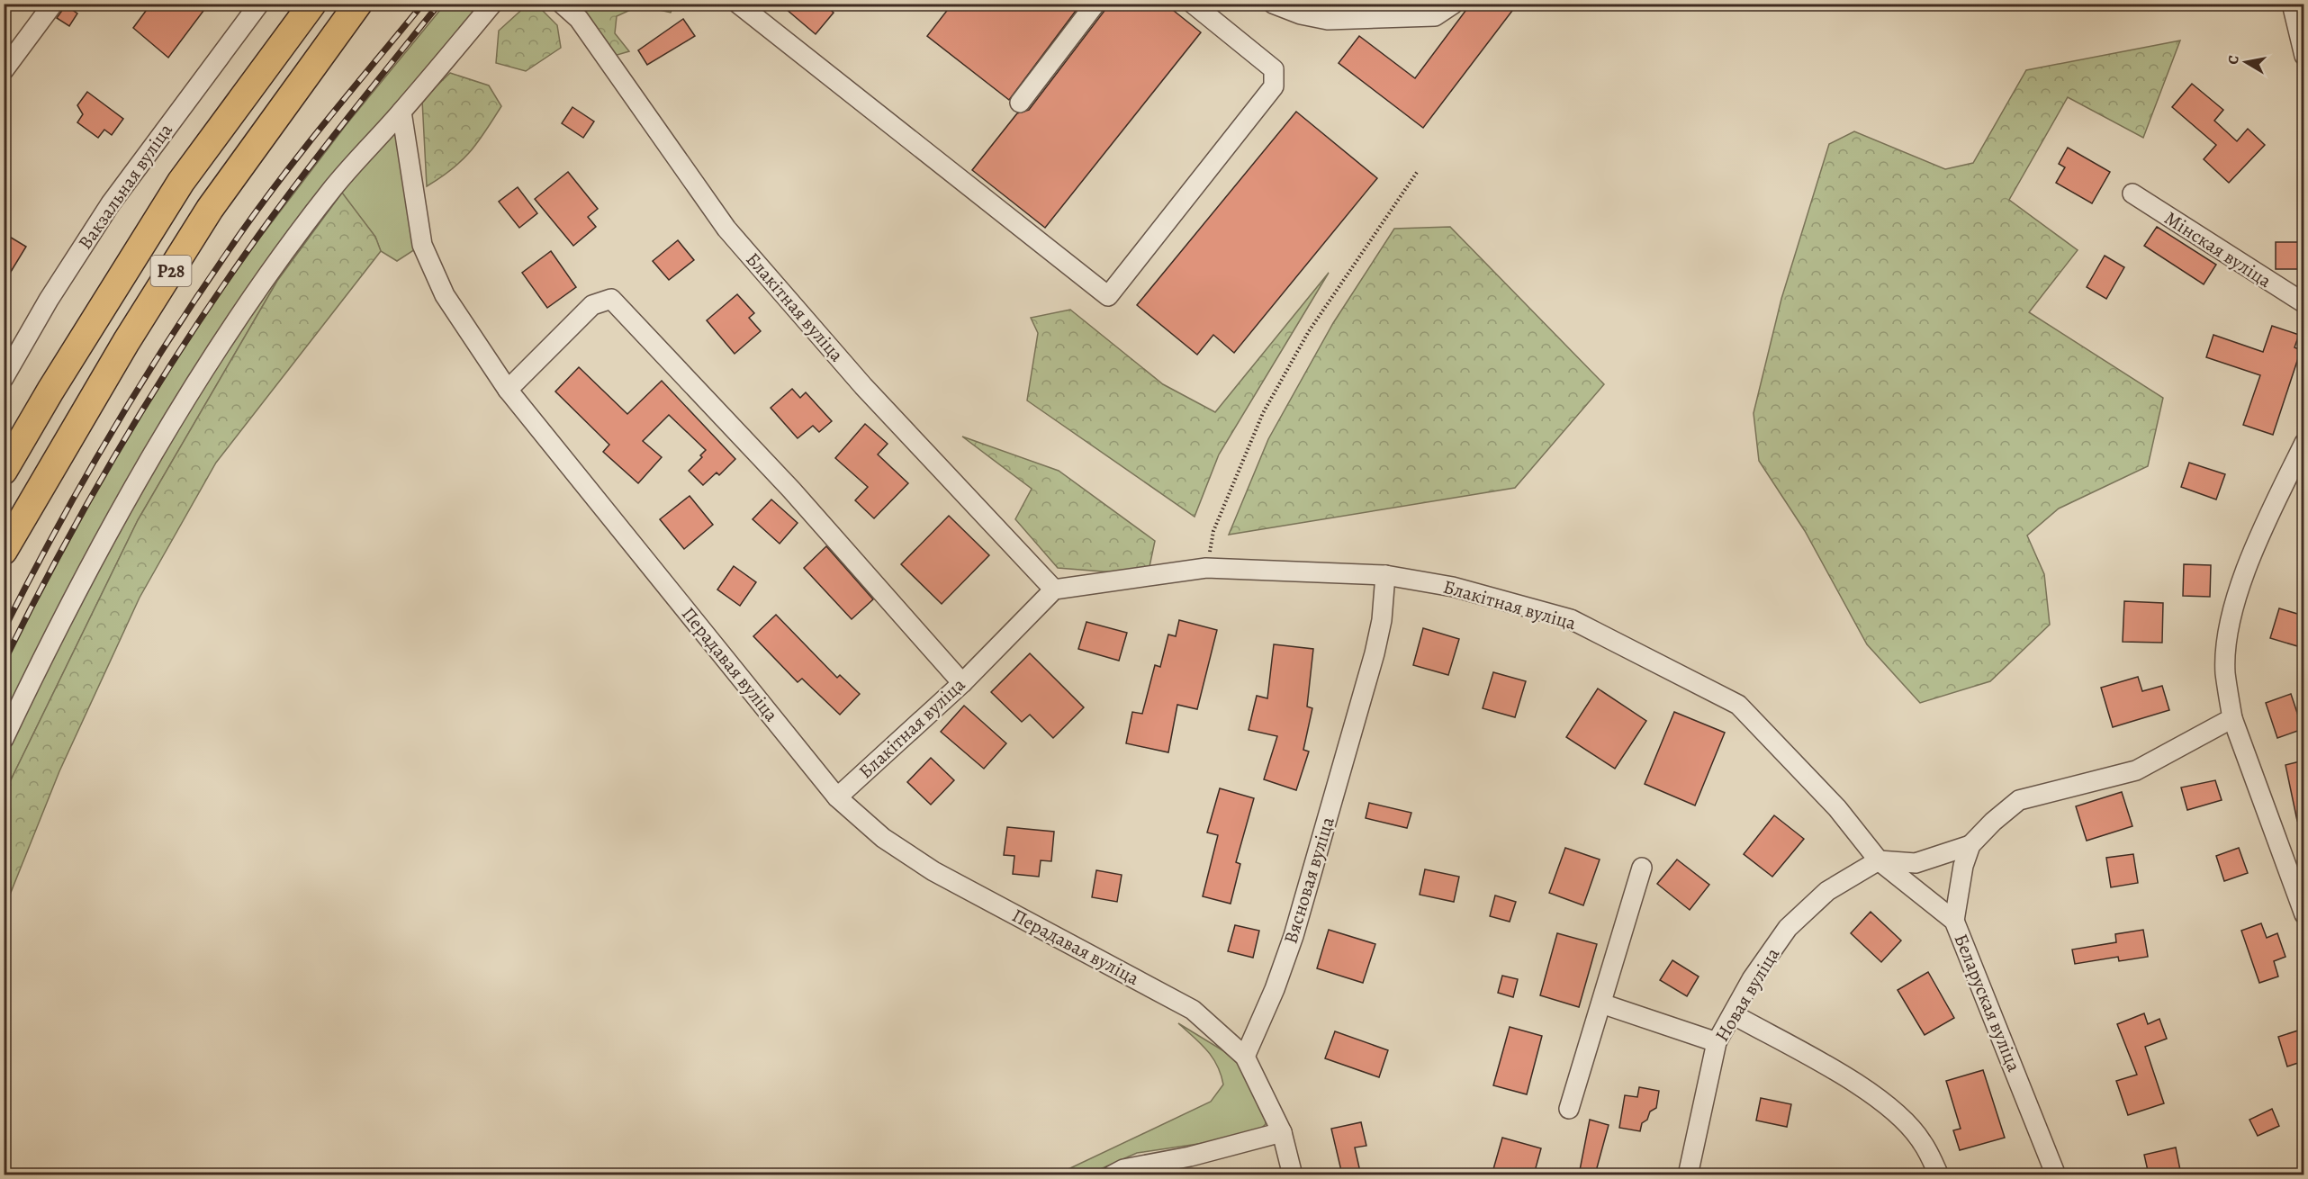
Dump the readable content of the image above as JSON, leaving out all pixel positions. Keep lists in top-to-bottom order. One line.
{"streets":{"highway":["Р28"],"street":["Вакзальная вуліца","Мінская вуліца","Блакітная вуліца","Перадавая вуліца","Вясновая вуліца","Новая вуліца","Беларуская вуліца"]},"crossings":[["Блакітная вуліца","Перадавая вуліца"],["Блакітная вуліца","Вясновая вуліца"],["Блакітная вуліца","Новая вуліца"],["Блакітная вуліца","Беларуская вуліца"],["Перадавая вуліца","Вясновая вуліца"],["Новая вуліца","Беларуская вуліца"]],"north":"left"}
